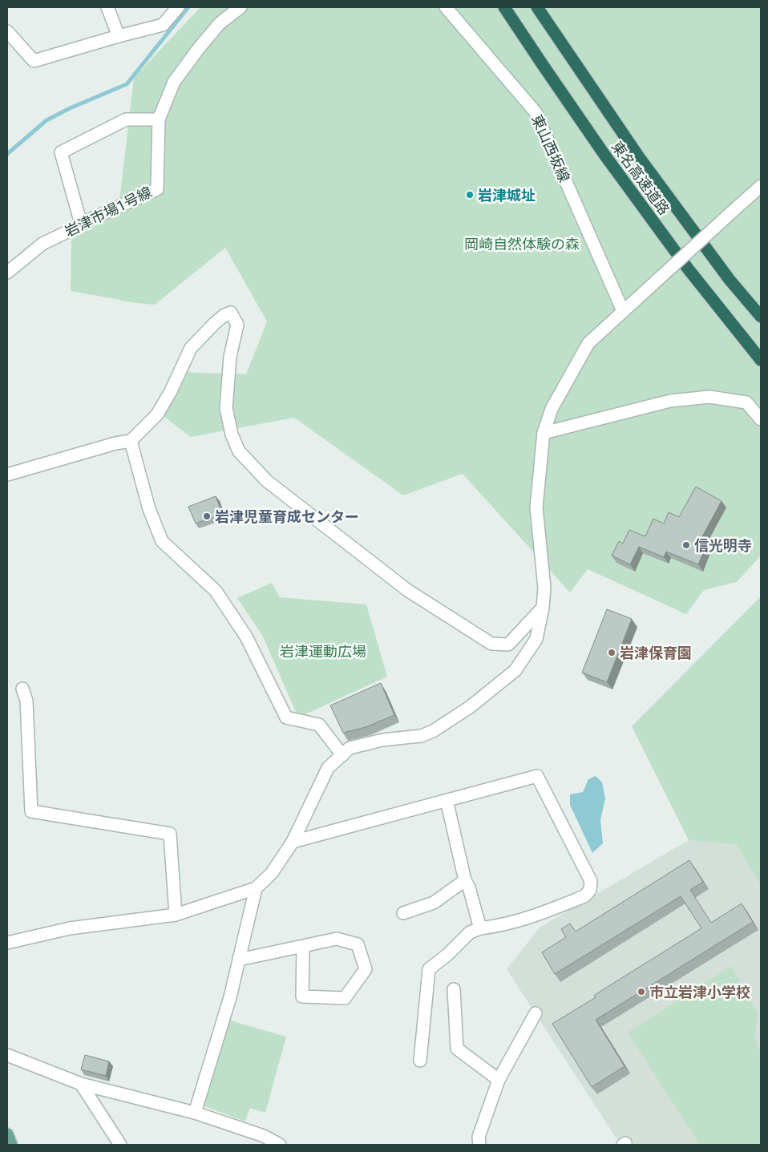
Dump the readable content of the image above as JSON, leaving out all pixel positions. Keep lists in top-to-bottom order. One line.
{"streets":{"highway":["東名高速道路"],"street":["東山西坂線","岩津市場1号線"]},"parks":["岡崎自然体験の森","岩津運動広場"],"places":["岩津城址","岩津児童育成センター","信光明寺","岩津保育園","市立岩津小学校"]}
